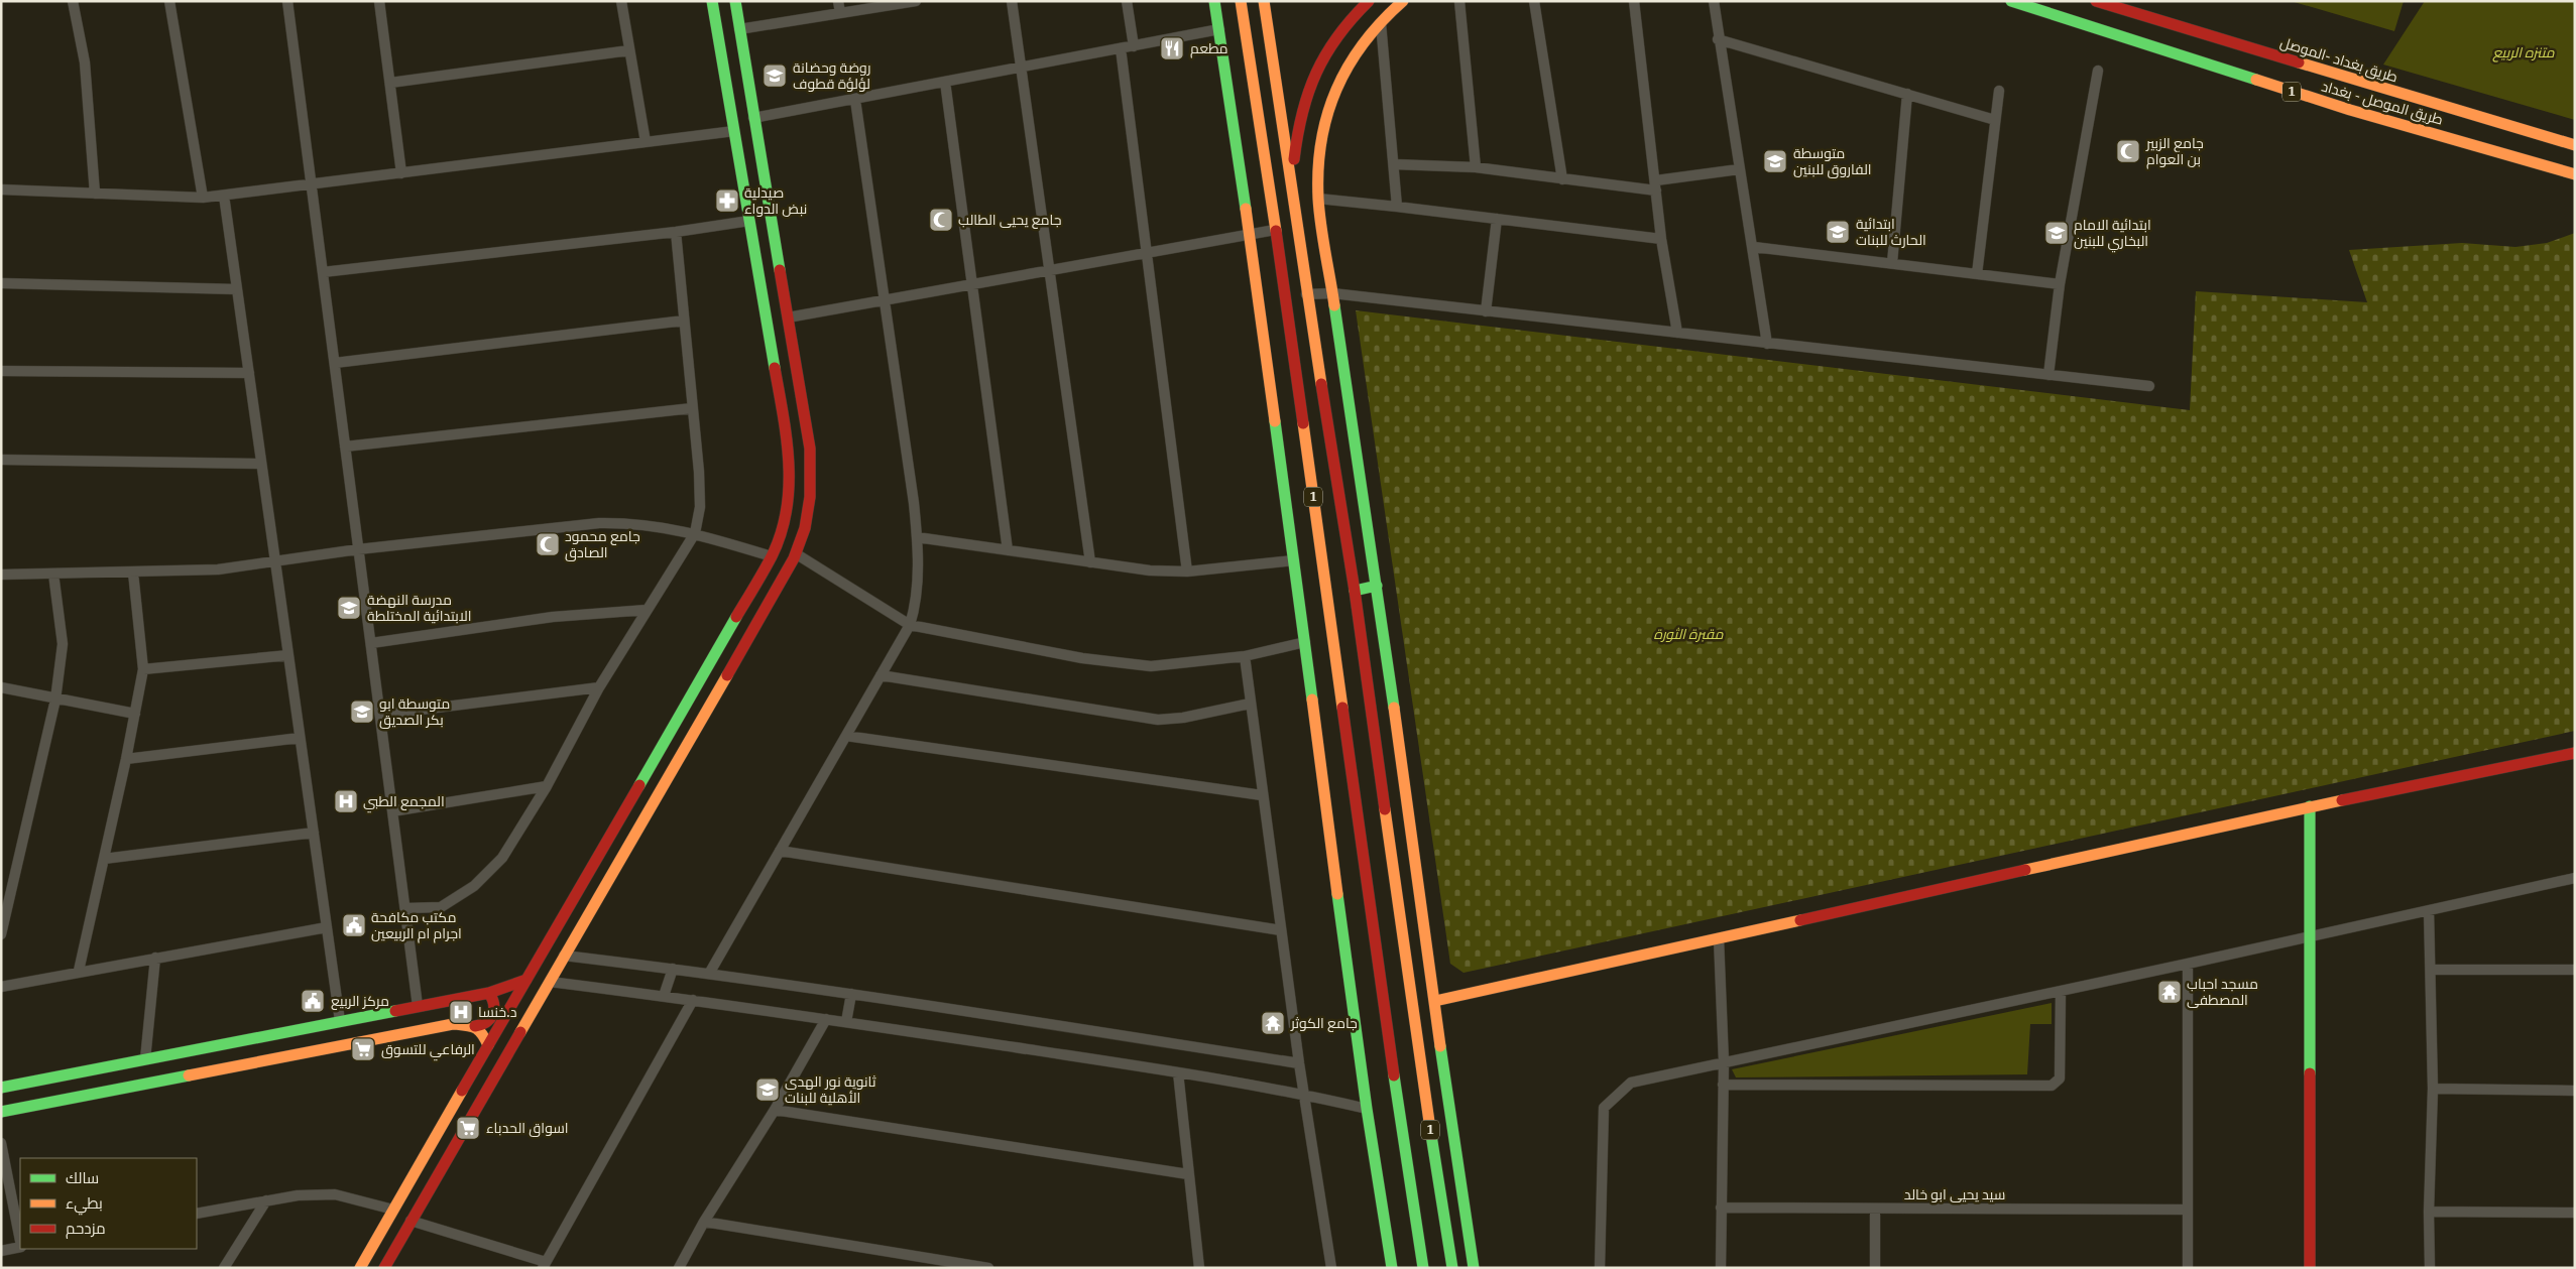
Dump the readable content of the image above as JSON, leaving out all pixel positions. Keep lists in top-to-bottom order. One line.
{"streets":{"main road":["طريق بغداد -الموصل","1","طريق الموصل - بغداد"],"street":["سيد يحيى ابو خالد"]},"parks":["متنزه الربيع","مقبرة الثورة"],"places":{"restaurant":["مطعم"],"school or university":["روضة وحضانة لؤلؤة قطوف","متوسطة الفاروق للبنين","ابتدائية الحارث للبنات","ابتدائية الامام البخاري للبنين","مدرسة النهضة الابتدائية المختلطة","متوسطة ابو بكر الصديق","ثانوية نور الهدى الأهلية للبنات"],"mosque":["جامع الزبير بن العوام","جامع يحيى الطالب","جامع محمود الصادق"],"pharmacy":["صيدلية نبض الدواء"],"hospital":["المجمع الطبي","د.خنسا"],"public building":["مكتب مكافحة اجرام ام الربيعين","مركز الربيع"],"temple":["مسجد احباب المصطفى","جامع الكوثر"],"supermarket":["الرفاعي للتسوق","اسواق الحدباء"]},"legend":["سالك","بطيء","مزدحم"]}
